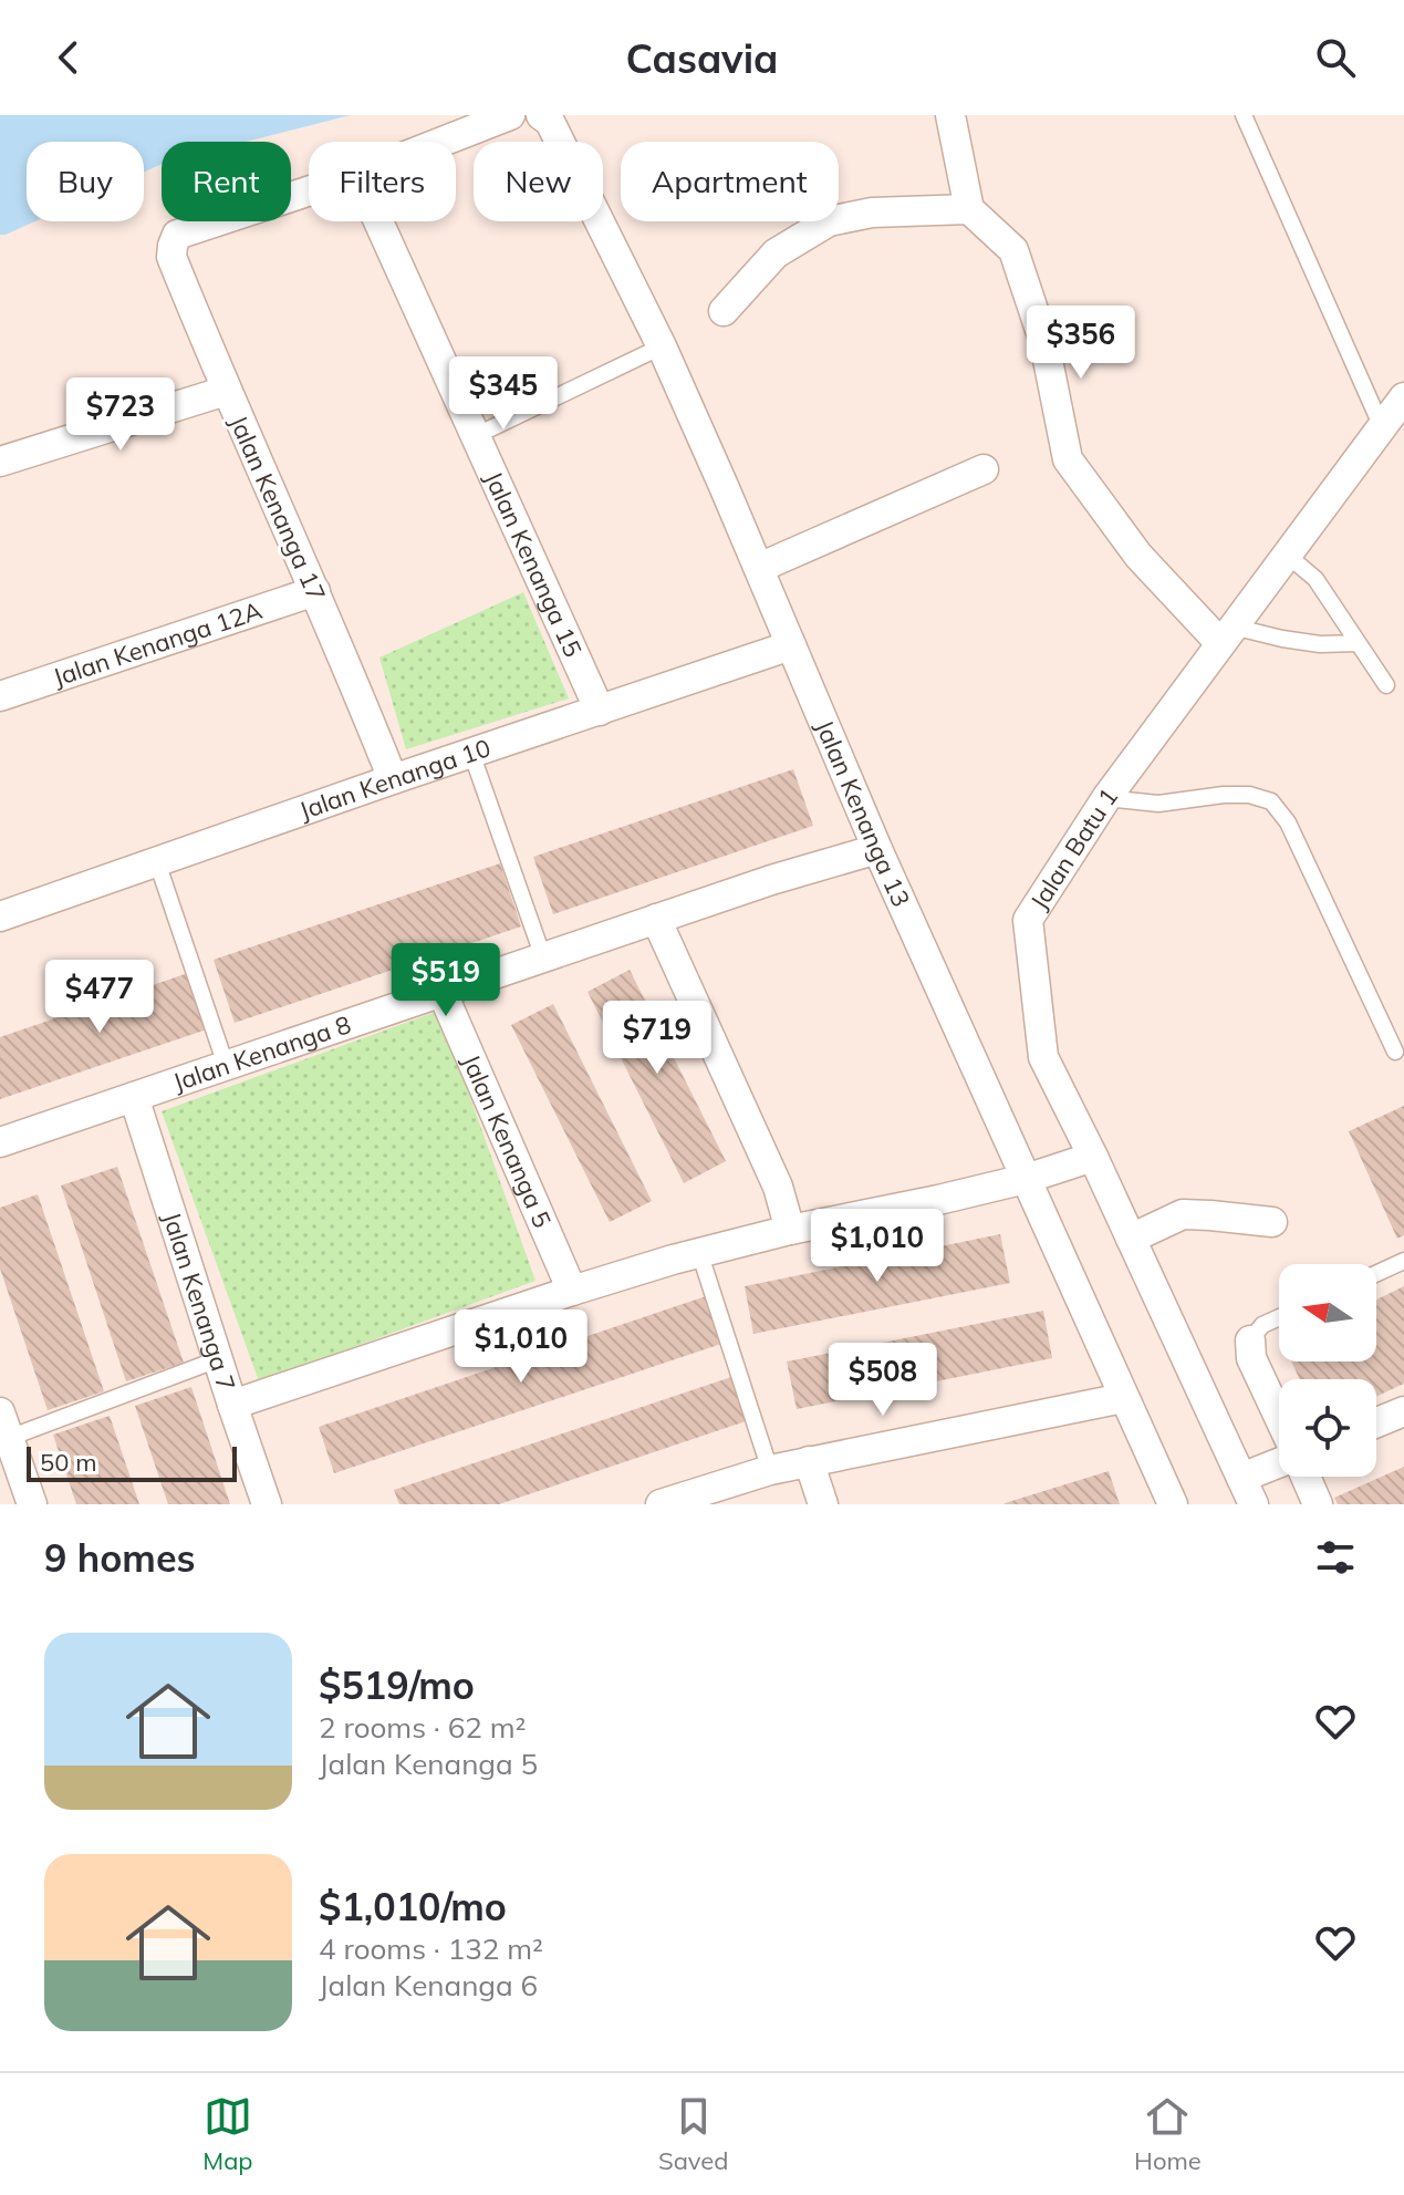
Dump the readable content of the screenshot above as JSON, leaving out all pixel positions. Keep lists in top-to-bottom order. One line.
{"streets":{"street":["Jalan Kenanga 17","Jalan Kenanga 15","Jalan Kenanga 12A","Jalan Kenanga 10","Jalan Kenanga 13","Jalan Batu 1","Jalan Kenanga 8","Jalan Kenanga 5","Jalan Kenanga 7"]},"crossings":[["Jalan Kenanga 17","Jalan Kenanga 12A"],["Jalan Kenanga 17","Jalan Kenanga 10"],["Jalan Kenanga 15","Jalan Kenanga 10"],["Jalan Kenanga 10","Jalan Kenanga 13"],["Jalan Kenanga 13","Jalan Kenanga 8"],["Jalan Kenanga 8","Jalan Kenanga 5"],["Jalan Kenanga 8","Jalan Kenanga 7"]],"scale_bar":"50 m","north":"left","page":{"header":"Casavia","chip":["Buy","Rent","Filters","New","Apartment"],"price":["$356","$345","$723","$519","$477","$719","$1,010","$1,010","$508"],"scale":"50 m","heading":"9 homes","list":[{"name":"$519/mo","note":"2 rooms · 62 m² · Jalan Kenanga 5"},{"name":"$1,010/mo","note":"4 rooms · 132 m² · Jalan Kenanga 6"}],"tabs":["Map","Saved","Home"]}}
